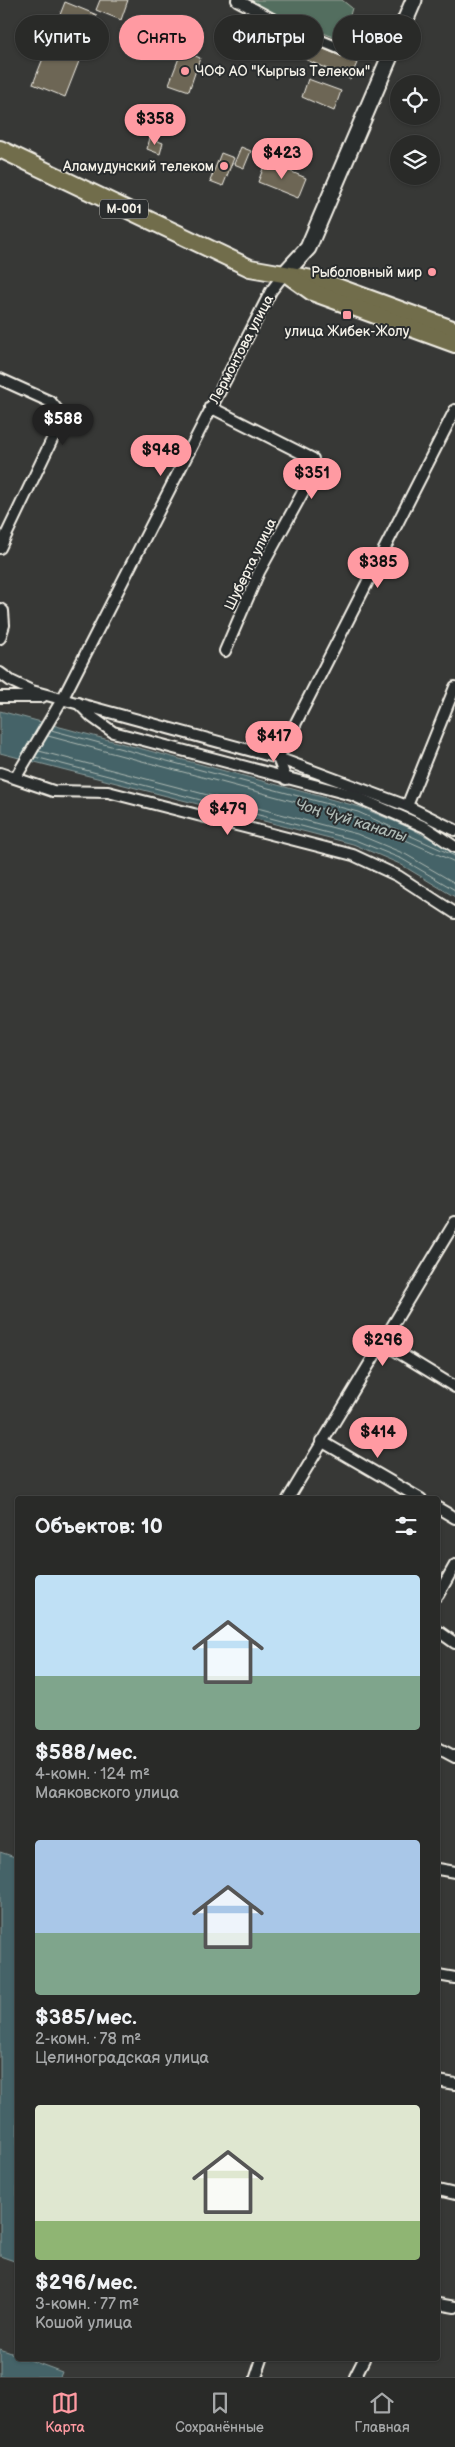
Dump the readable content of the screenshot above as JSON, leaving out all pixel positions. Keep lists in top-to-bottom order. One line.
{"streets":{"main road":["М-001","Лермонтова улица"],"street":["Шуберта улица"]},"crossings":[["М-001","Лермонтова улица"],["Лермонтова улица","Шуберта улица"]],"water":["Чоң Чүй каналы"],"places":{"other":["ЧОФ АО \"Кыргыз Телеком\"","Аламудунский телеком","Рыболовный мир"],"transit":["улица Жибек-Жолу"]},"page":{"chip":["Купить","Снять","Фильтры","Новое"],"price":["$358","$423","$588","$948","$351","$385","$417","$479","$296","$414"],"heading":"Объектов: 10","list":[{"name":"$588/мес.","note":"4-комн. · 124 m² · Маяковского улица"},{"name":"$385/мес.","note":"2-комн. · 78 m² · Целиноградская улица"},{"name":"$296/мес.","note":"3-комн. · 77 m² · Кошой улица"}],"tabs":["Карта","Сохранённые","Главная"]}}
